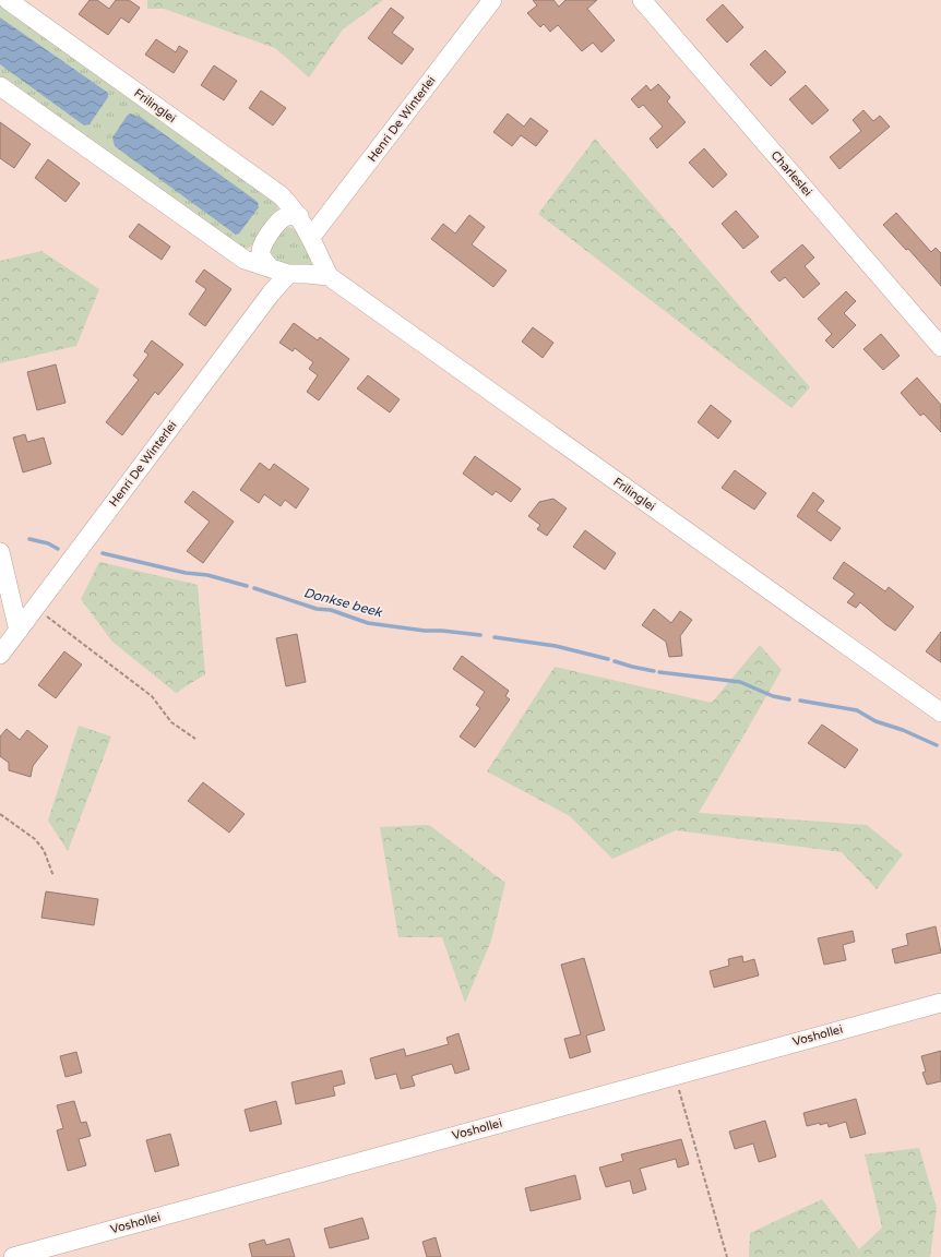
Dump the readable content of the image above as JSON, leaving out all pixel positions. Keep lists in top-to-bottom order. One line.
{"streets":{"street":["Frilinglei","Henri De Winterlei","Charleslei","Voshollei"]},"crossings":[["Frilinglei","Henri De Winterlei"]],"water":["Donkse beek"]}
